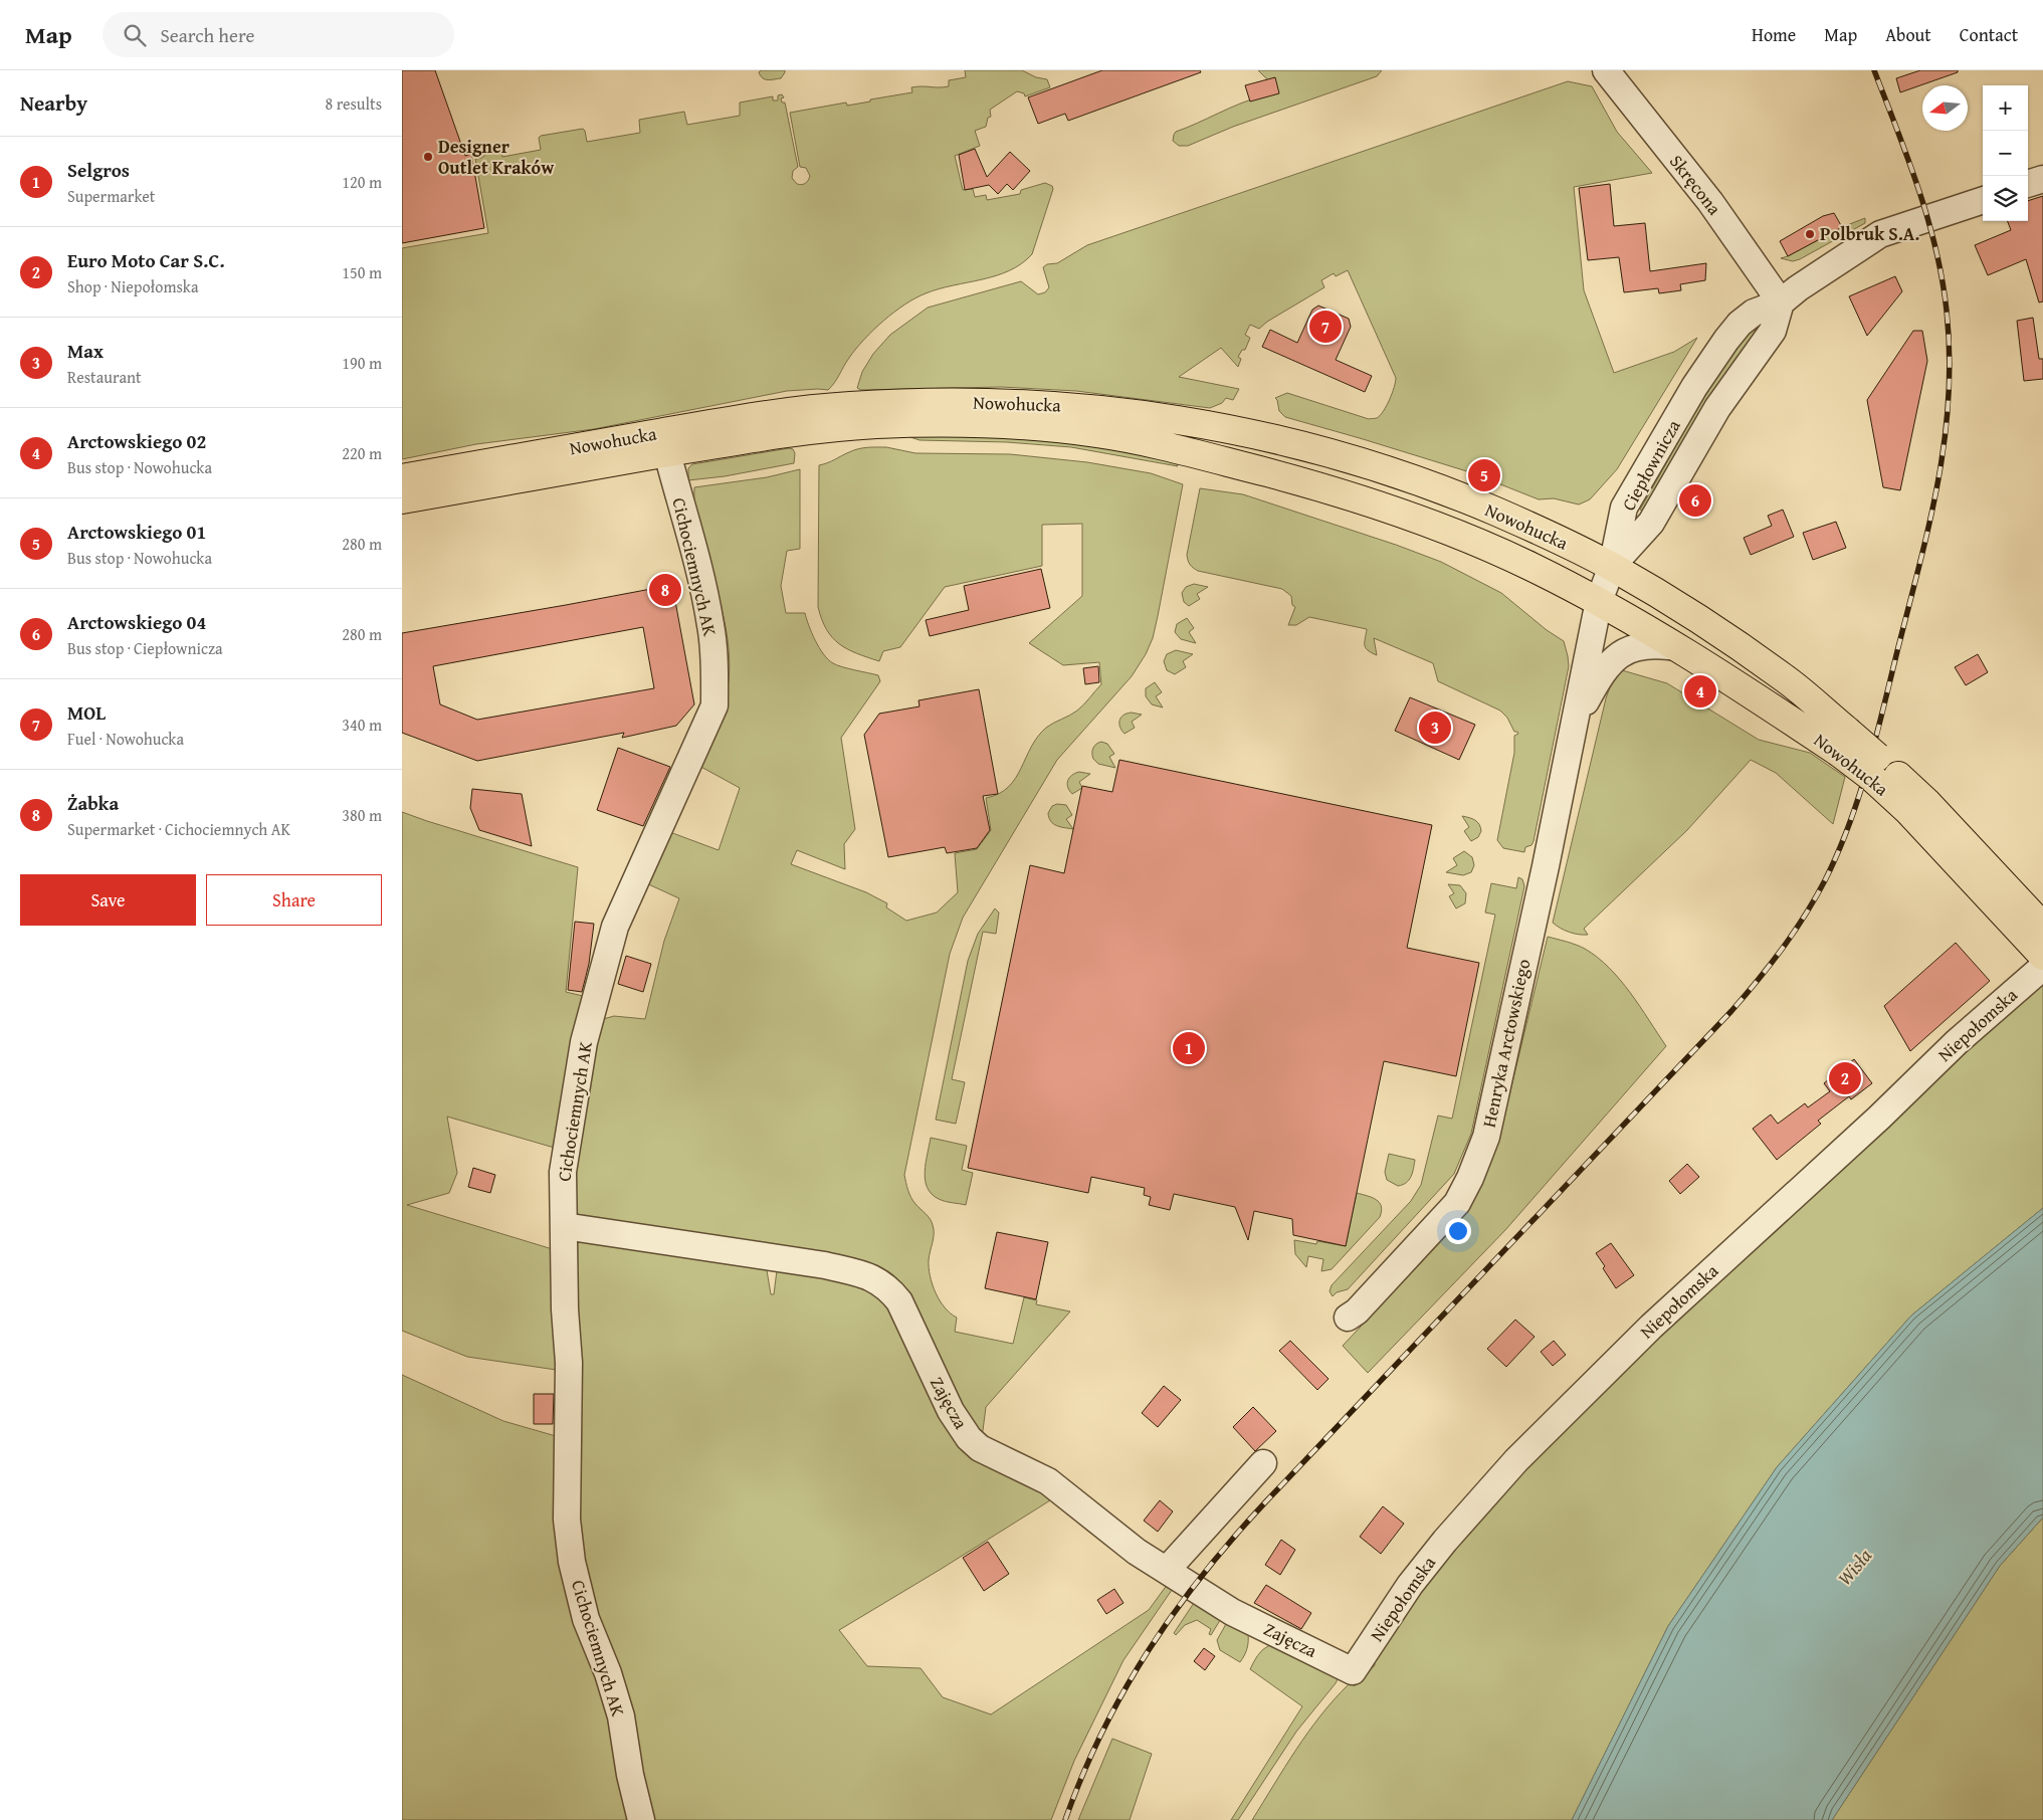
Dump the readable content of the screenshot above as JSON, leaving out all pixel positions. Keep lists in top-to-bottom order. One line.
{"streets":{"main road":["Nowohucka"],"street":["Skręcona","Ciepłownicza","Cichociemnych AK","Niepołomska","Henryka Arctowskiego","Zajęcza"]},"crossings":[["Skręcona","Ciepłownicza"],["Nowohucka","Ciepłownicza"],["Nowohucka","Cichociemnych AK"],["Nowohucka","Henryka Arctowskiego"],["Cichociemnych AK","Zajęcza"],["Niepołomska","Zajęcza"]],"water":["Wisła"],"places":["Designer Outlet Kraków","Polbruk S.A."],"north":"left","page":{"header":"Map","search":"Search here","nav":["Home","Map","About","Contact"],"heading":["Nearby","8 results"],"map_buttons":["+","−"],"list":[{"mark":"1","name":"Selgros","note":"Supermarket","value":"120 m"},{"mark":"2","name":"Euro Moto Car S.C.","note":"Shop · Niepołomska","value":"150 m"},{"mark":"3","name":"Max","note":"Restaurant","value":"190 m"},{"mark":"4","name":"Arctowskiego 02","note":"Bus stop · Nowohucka","value":"220 m"},{"mark":"5","name":"Arctowskiego 01","note":"Bus stop · Nowohucka","value":"280 m"},{"mark":"6","name":"Arctowskiego 04","note":"Bus stop · Ciepłownicza","value":"280 m"},{"mark":"7","name":"MOL","note":"Fuel · Nowohucka","value":"340 m"},{"mark":"8","name":"Żabka","note":"Supermarket · Cichociemnych AK","value":"380 m"}],"pins":["7","5","6","8","4","3","1","2"],"buttons":["Save","Share"]}}
